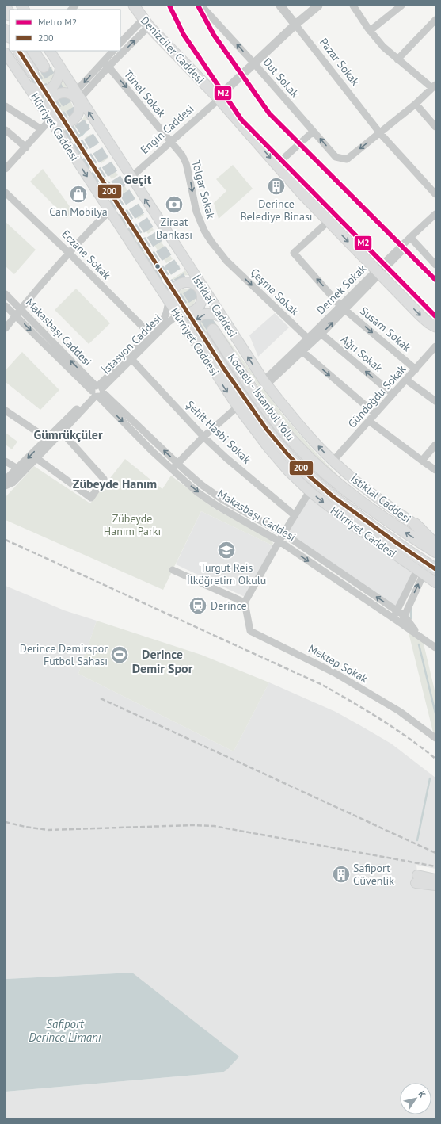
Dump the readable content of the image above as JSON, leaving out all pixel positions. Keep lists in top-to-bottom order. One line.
{"streets":{"highway":["Kocaeli - İstanbul Yolu"],"main road":["Denizciler Caddesi","Hürriyet Caddesi","İstiklal Caddesi"],"street":["Pazar Sokak","Dut Sokak","Tünel Sokak","Engin Caddesi","Tolgar Sokak","Eczane Sokak","Dernek Sokak","Çeşme Sokak","Susam Sokak","Makasbaşı Caddesi","İstasyon Caddesi","Ağrı Sokak","Gündoğdu Sokak","Şehit Hasbi Sokak","Mektep Sokak"]},"crossings":[["Denizciler Caddesi","Engin Caddesi"],["Denizciler Caddesi","Dernek Sokak"],["Denizciler Caddesi","Susam Sokak"],["Pazar Sokak","Dut Sokak"],["Pazar Sokak","Engin Caddesi"],["Dut Sokak","Engin Caddesi"],["Tünel Sokak","Engin Caddesi"],["Tünel Sokak","Tolgar Sokak"],["Hürriyet Caddesi","İstiklal Caddesi"],["Hürriyet Caddesi","İstasyon Caddesi"],["Engin Caddesi","Tolgar Sokak"],["Engin Caddesi","İstiklal Caddesi"],["Tolgar Sokak","Çeşme Sokak"],["Dernek Sokak","Çeşme Sokak"],["Dernek Sokak","İstiklal Caddesi"],["Dernek Sokak","Susam Sokak"],["Dernek Sokak","Ağrı Sokak"],["İstiklal Caddesi","İstasyon Caddesi"],["İstiklal Caddesi","Gündoğdu Sokak"],["Susam Sokak","Gündoğdu Sokak"],["Makasbaşı Caddesi","İstasyon Caddesi"],["İstasyon Caddesi","Şehit Hasbi Sokak"],["Ağrı Sokak","Gündoğdu Sokak"]],"one_way":["Denizciler Caddesi","Dut Sokak","Tünel Sokak","Hürriyet Caddesi","Tolgar Sokak","Çeşme Sokak","İstiklal Caddesi"],"districts":["Geçit","Gümrükçüler","Zübeyde Hanım","Derince Demir Spor"],"water":["Safiport Derince Limanı"],"parks":["Zübeyde Hanım Parkı"],"places":{"building":["Derince Belediye Binası","Safiport Güvenlik"],"shop":["Can Mobilya"],"bank":["Ziraat Bankası"],"school or university":["Turgut Reis İlköğretim Okulu"],"station":["Derince"],"sports":["Derince Demirspor Futbol Sahası"]},"lines":["metro line M2","transit line 200"],"legend":["Metro M2","200"],"north":"top right"}
